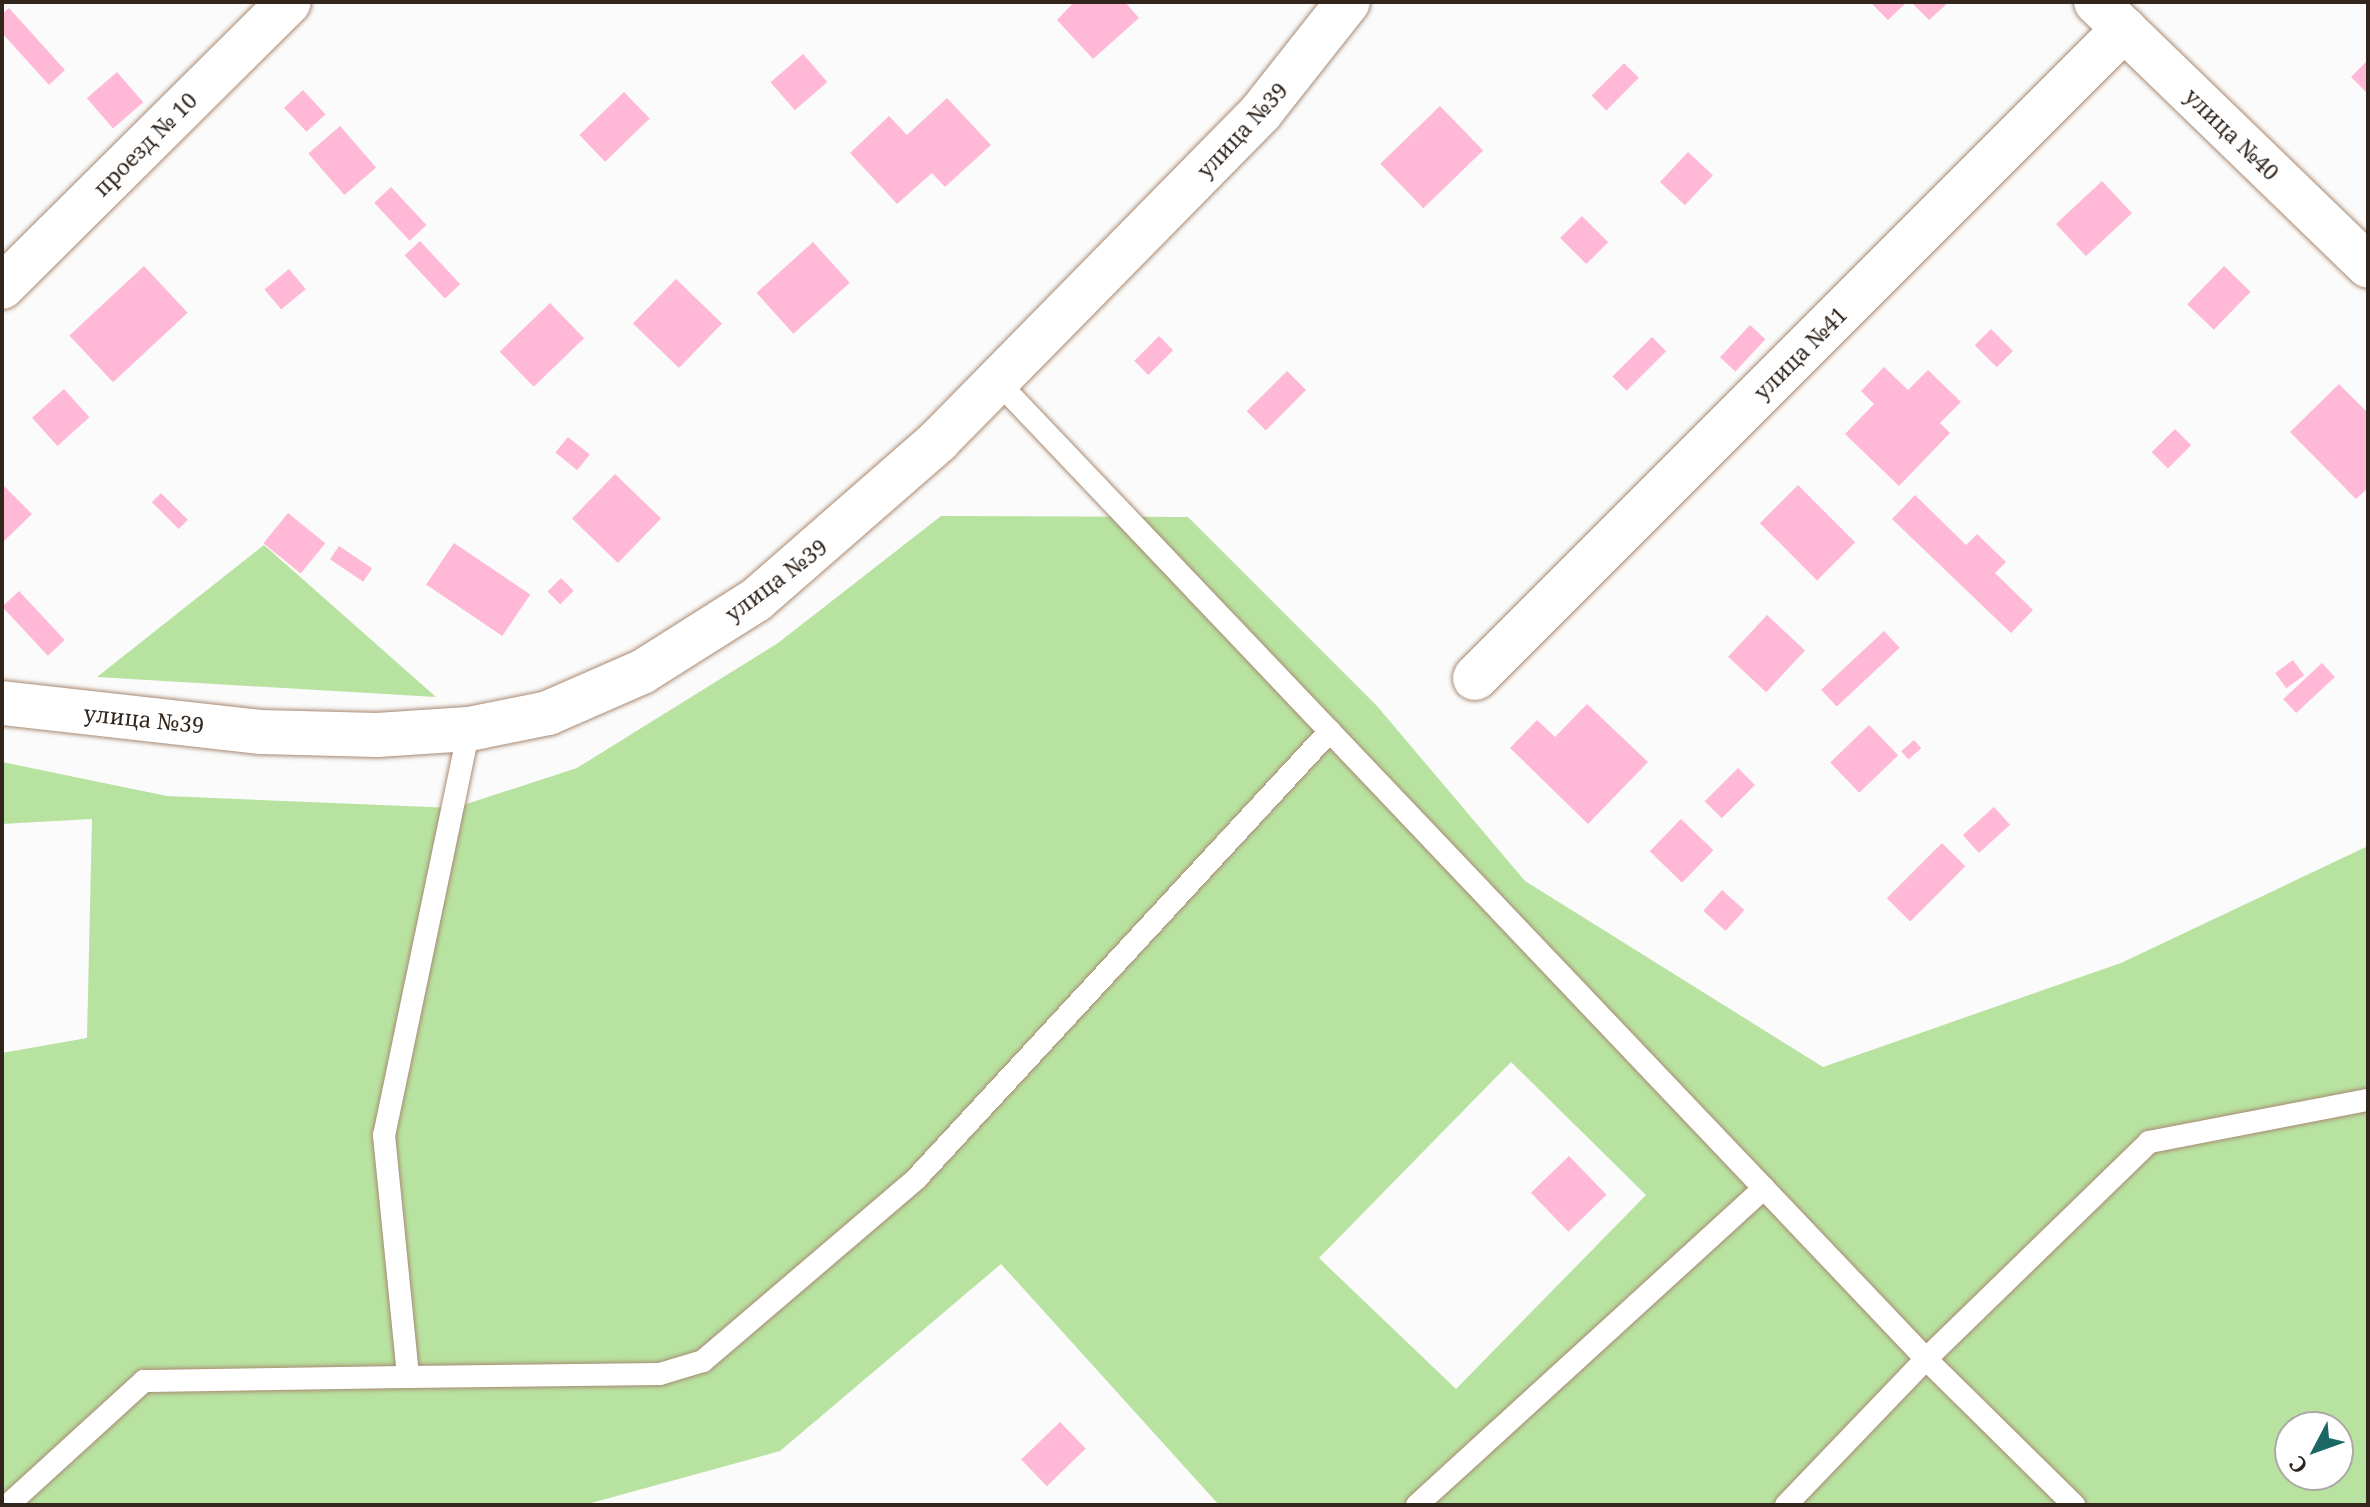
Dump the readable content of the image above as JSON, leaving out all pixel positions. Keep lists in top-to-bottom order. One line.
{"streets":{"street":["улица №39","улица №40","проезд № 10","улица №41"]},"crossings":[["улица №40","улица №41"]],"north":"bottom left"}
